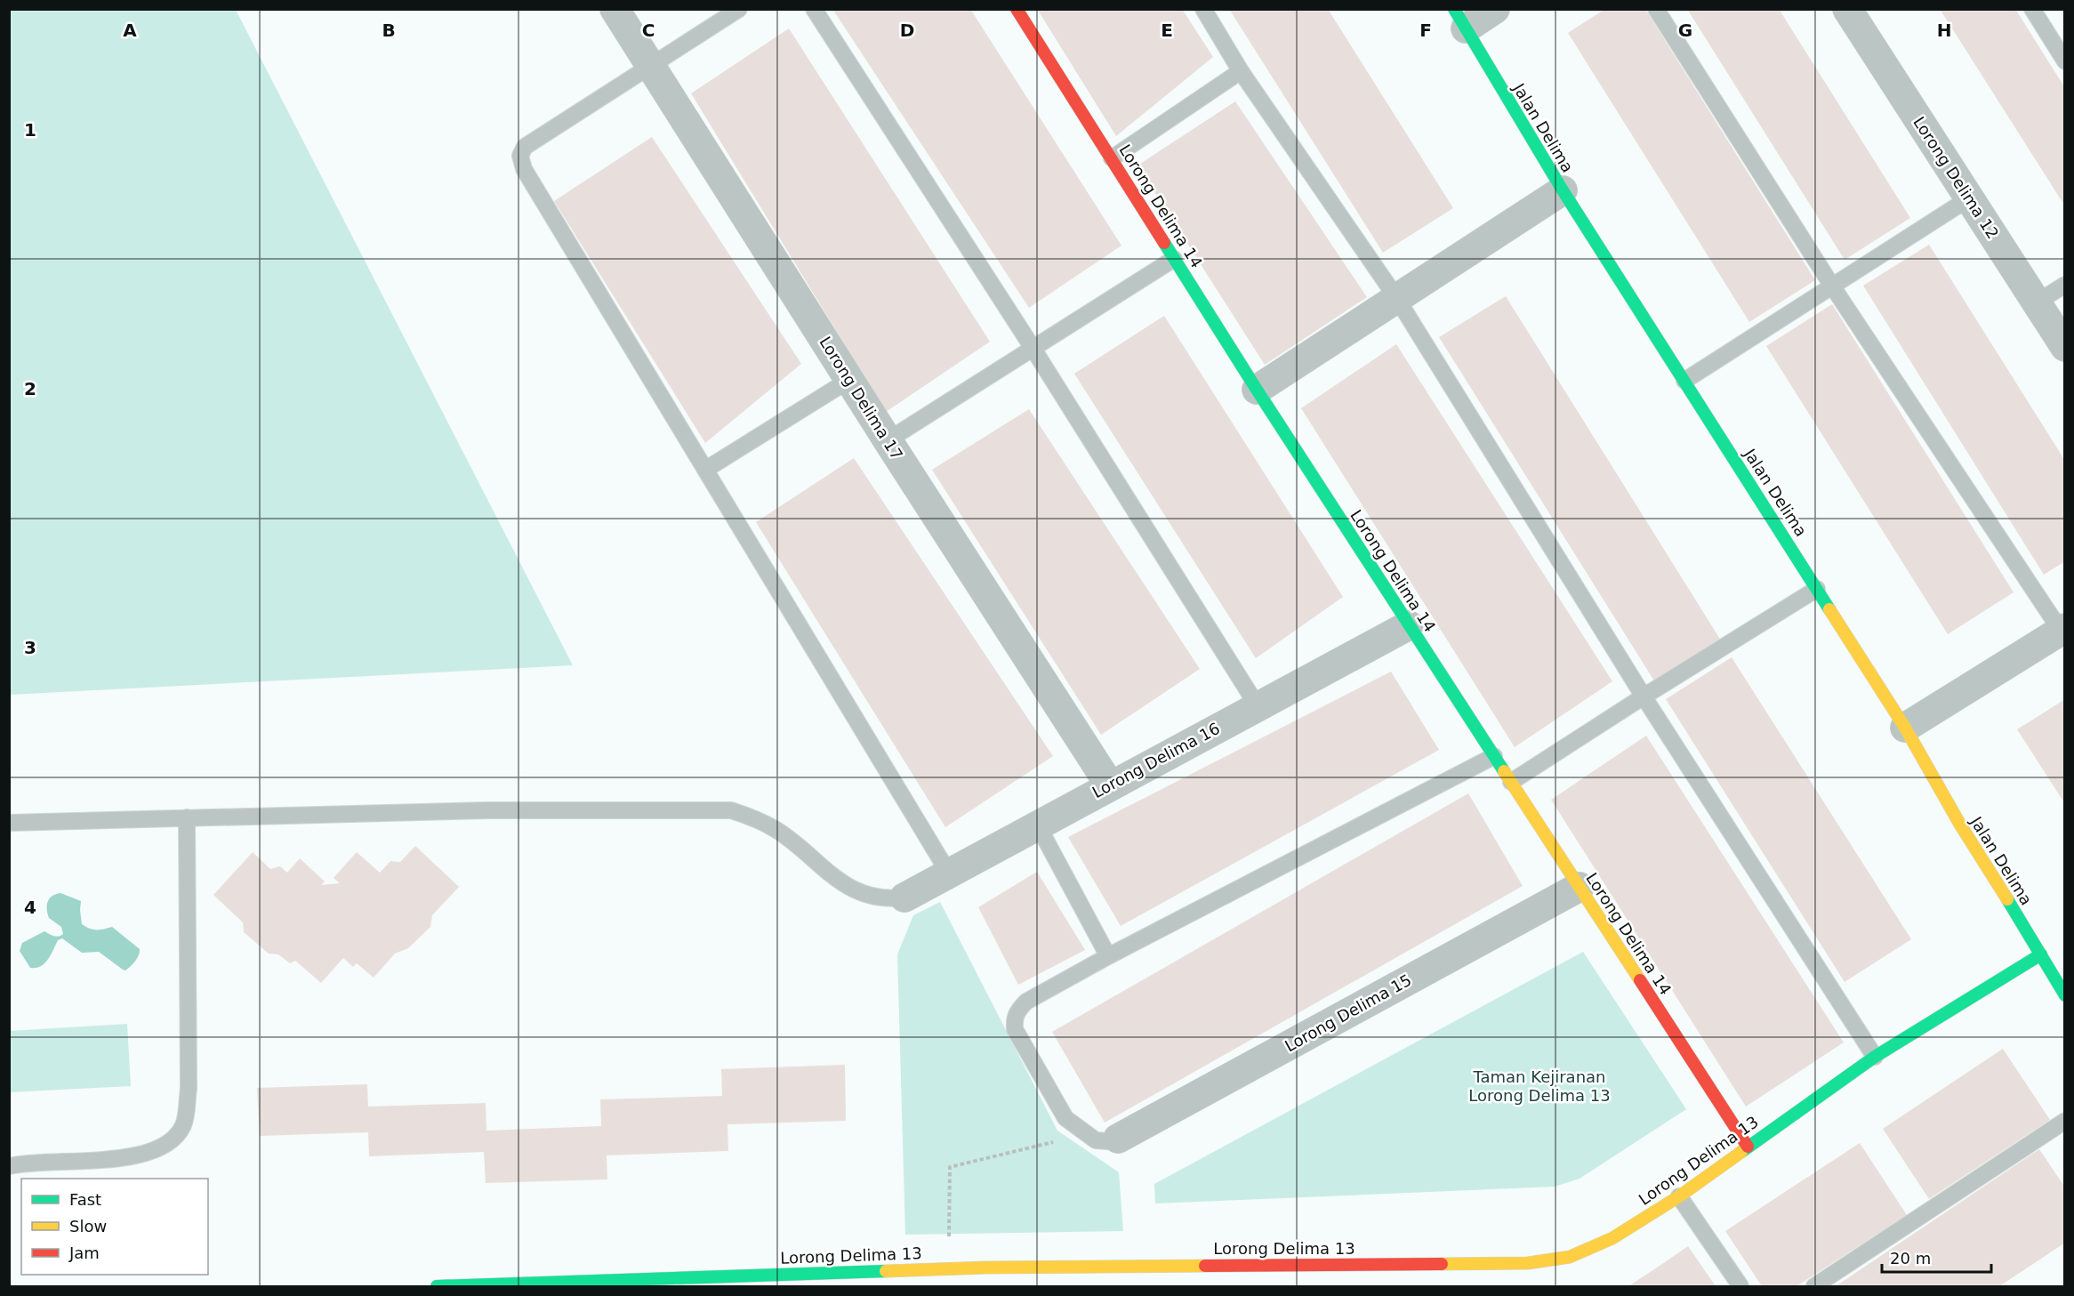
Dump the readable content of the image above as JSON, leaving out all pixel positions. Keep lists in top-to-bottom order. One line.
{"streets":{"street":["Jalan Delima","Lorong Delima 12","Lorong Delima 14","Lorong Delima 17","Lorong Delima 16","Lorong Delima 15","Lorong Delima 13"]},"crossings":[["Jalan Delima","Lorong Delima 13"],["Lorong Delima 14","Lorong Delima 16"],["Lorong Delima 14","Lorong Delima 15"],["Lorong Delima 14","Lorong Delima 13"],["Lorong Delima 17","Lorong Delima 16"]],"parks":["Taman Kejiranan Lorong Delima 13"],"legend":["Fast","Slow","Jam"],"scale_bar":"20 m","grid":{"columns":["A","B","C","D","E","F","G","H"],"rows":["1","2","3","4"]}}
